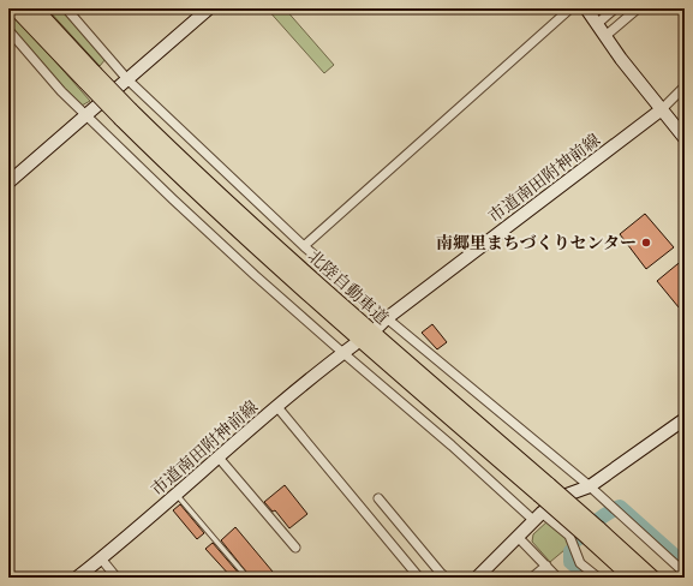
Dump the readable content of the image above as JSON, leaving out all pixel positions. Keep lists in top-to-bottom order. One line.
{"streets":{"highway":["北陸自動車道"],"street":["市道南田附神前線"]},"places":["南郷里まちづくりセンター"]}
